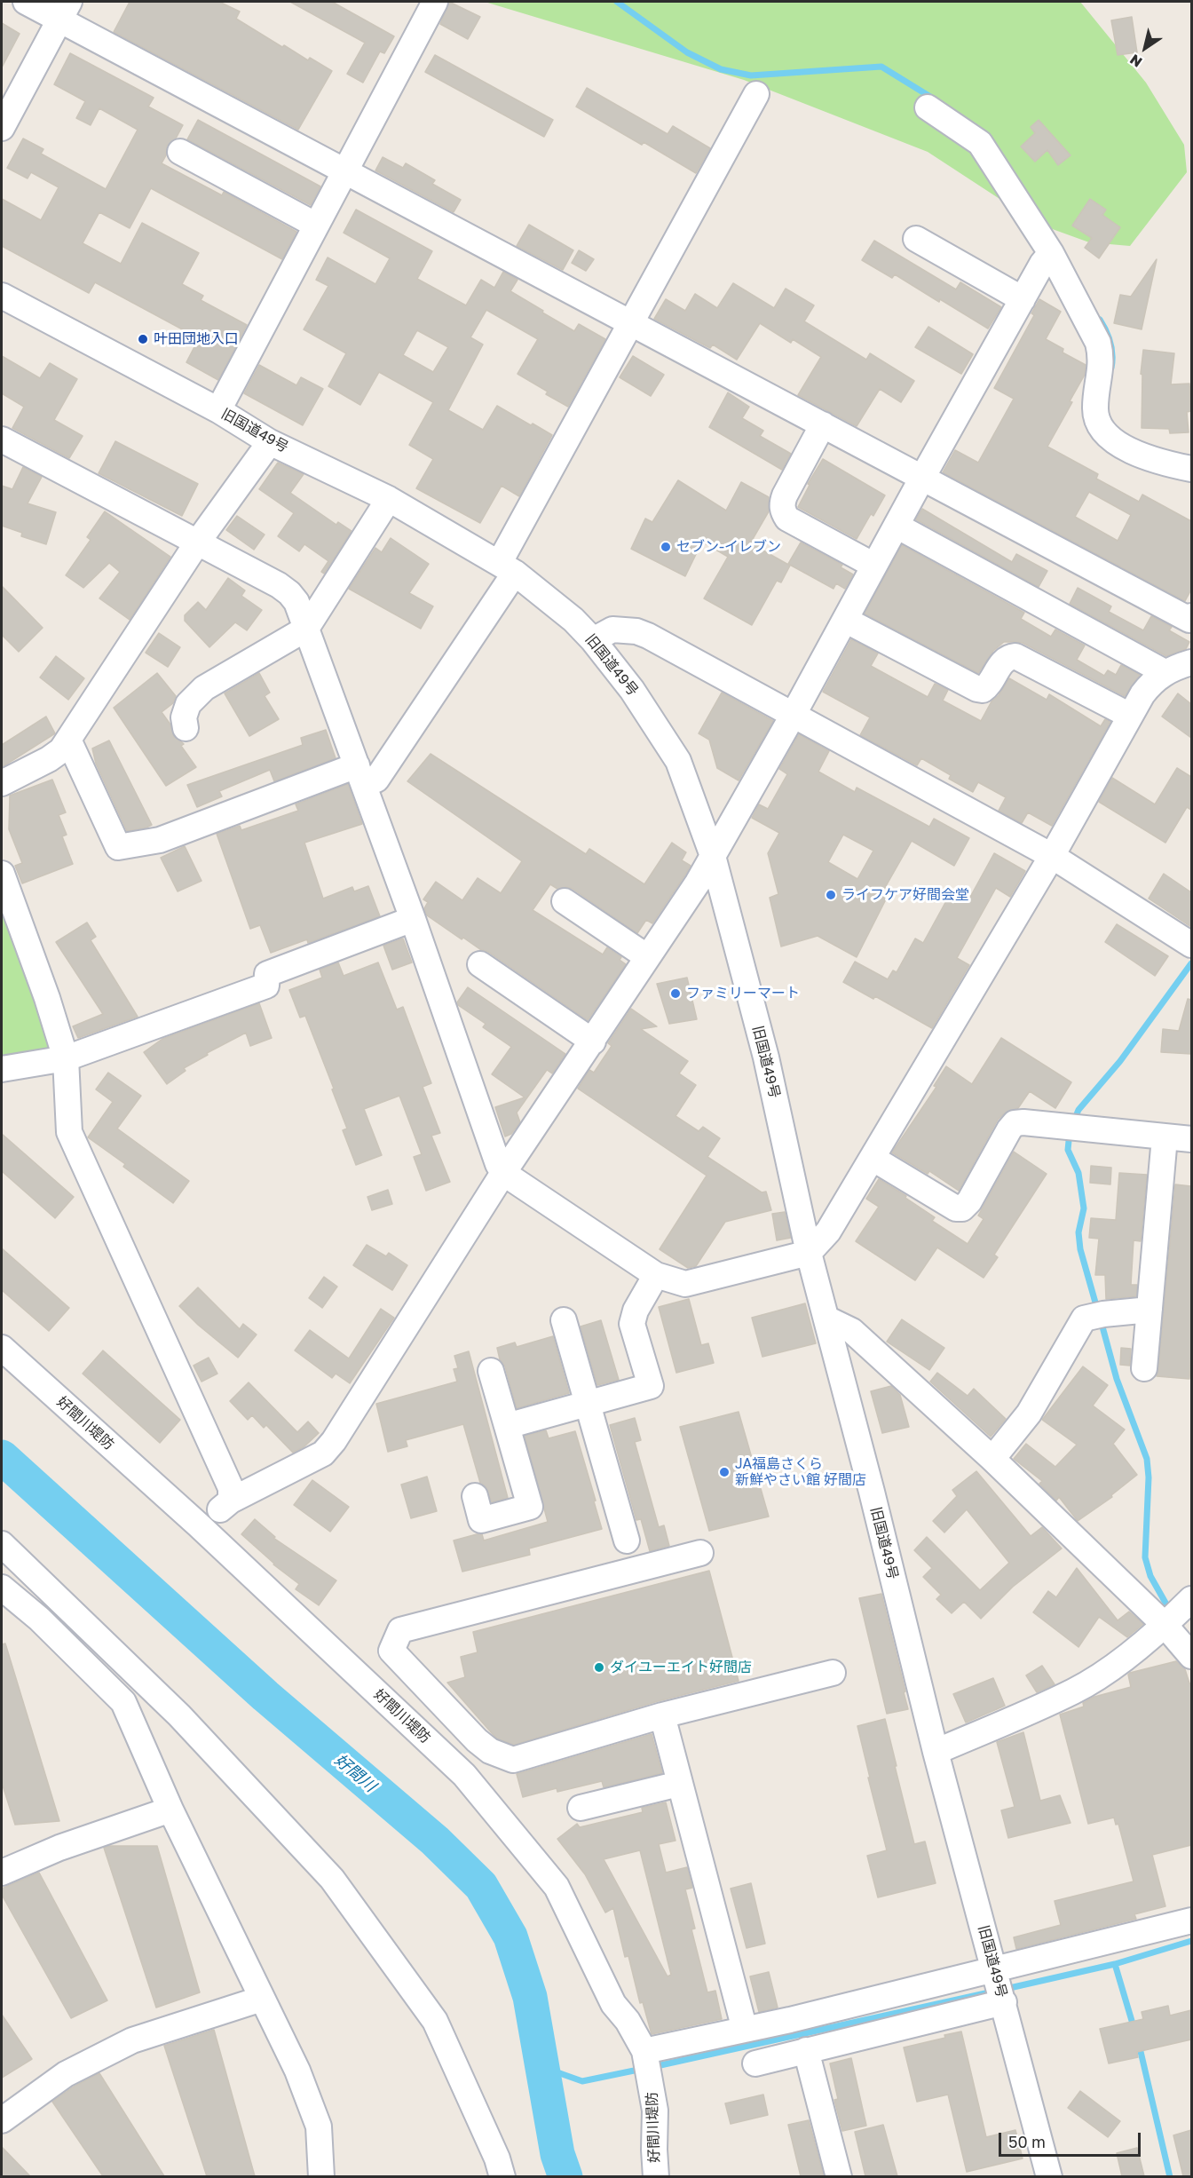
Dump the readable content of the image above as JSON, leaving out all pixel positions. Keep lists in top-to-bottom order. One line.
{"streets":{"street":["旧国道49号","好間川堤防"]},"water":["好間川"],"places":["叶田団地入口","セブン-イレブン","ライフケア好間会堂","ファミリーマート","JA福島さくら 新鮮やさい館 好間店","ダイユーエイト好間店"],"scale_bar":"50 m","north":"bottom left"}
